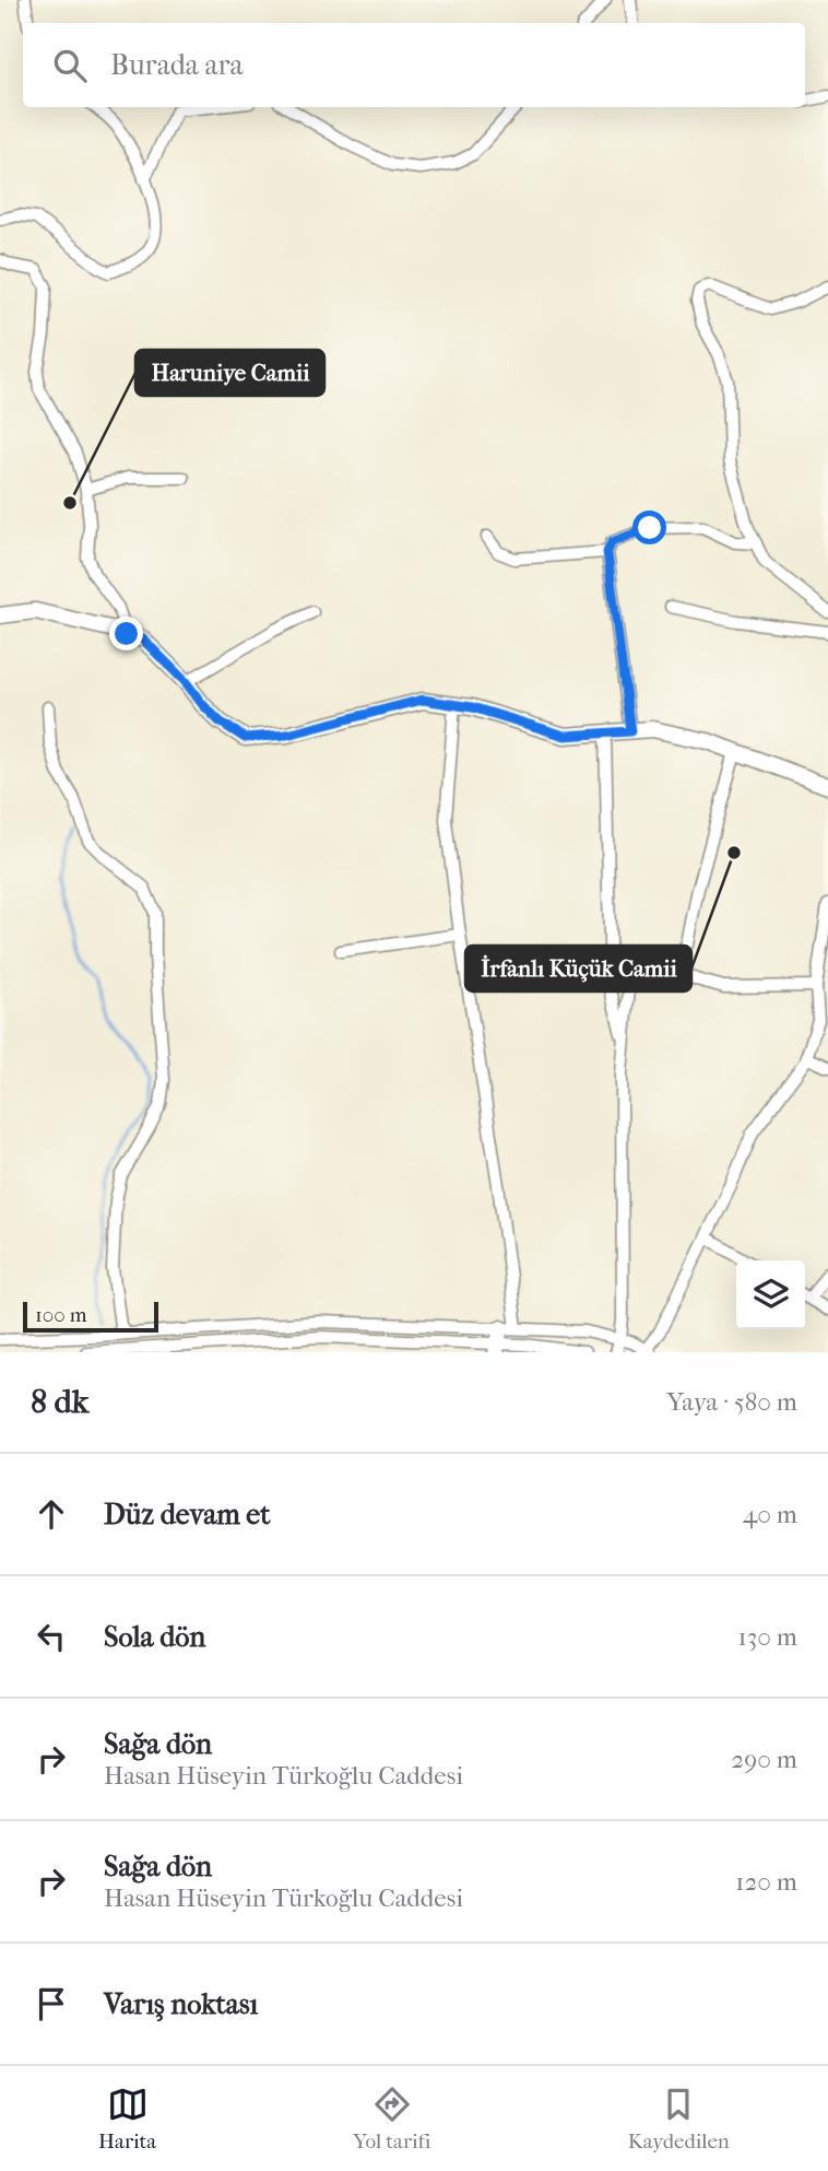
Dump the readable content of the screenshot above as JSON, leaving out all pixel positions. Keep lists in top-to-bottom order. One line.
{"places":["Haruniye Camii","İrfanlı Küçük Camii"],"scale_bar":"100 m","page":{"search":"Burada ara","scale":"100 m","heading":["8 dk","Yaya · 580 m"],"list":[["Düz devam et","40 m"],["Sola dön","130 m"],["Sağa dön","Hasan Hüseyin Türkoğlu Caddesi","290 m"],["Sağa dön","Hasan Hüseyin Türkoğlu Caddesi","120 m"],"Varış noktası"],"nav":["Harita","Yol tarifi","Kaydedilen"]}}
